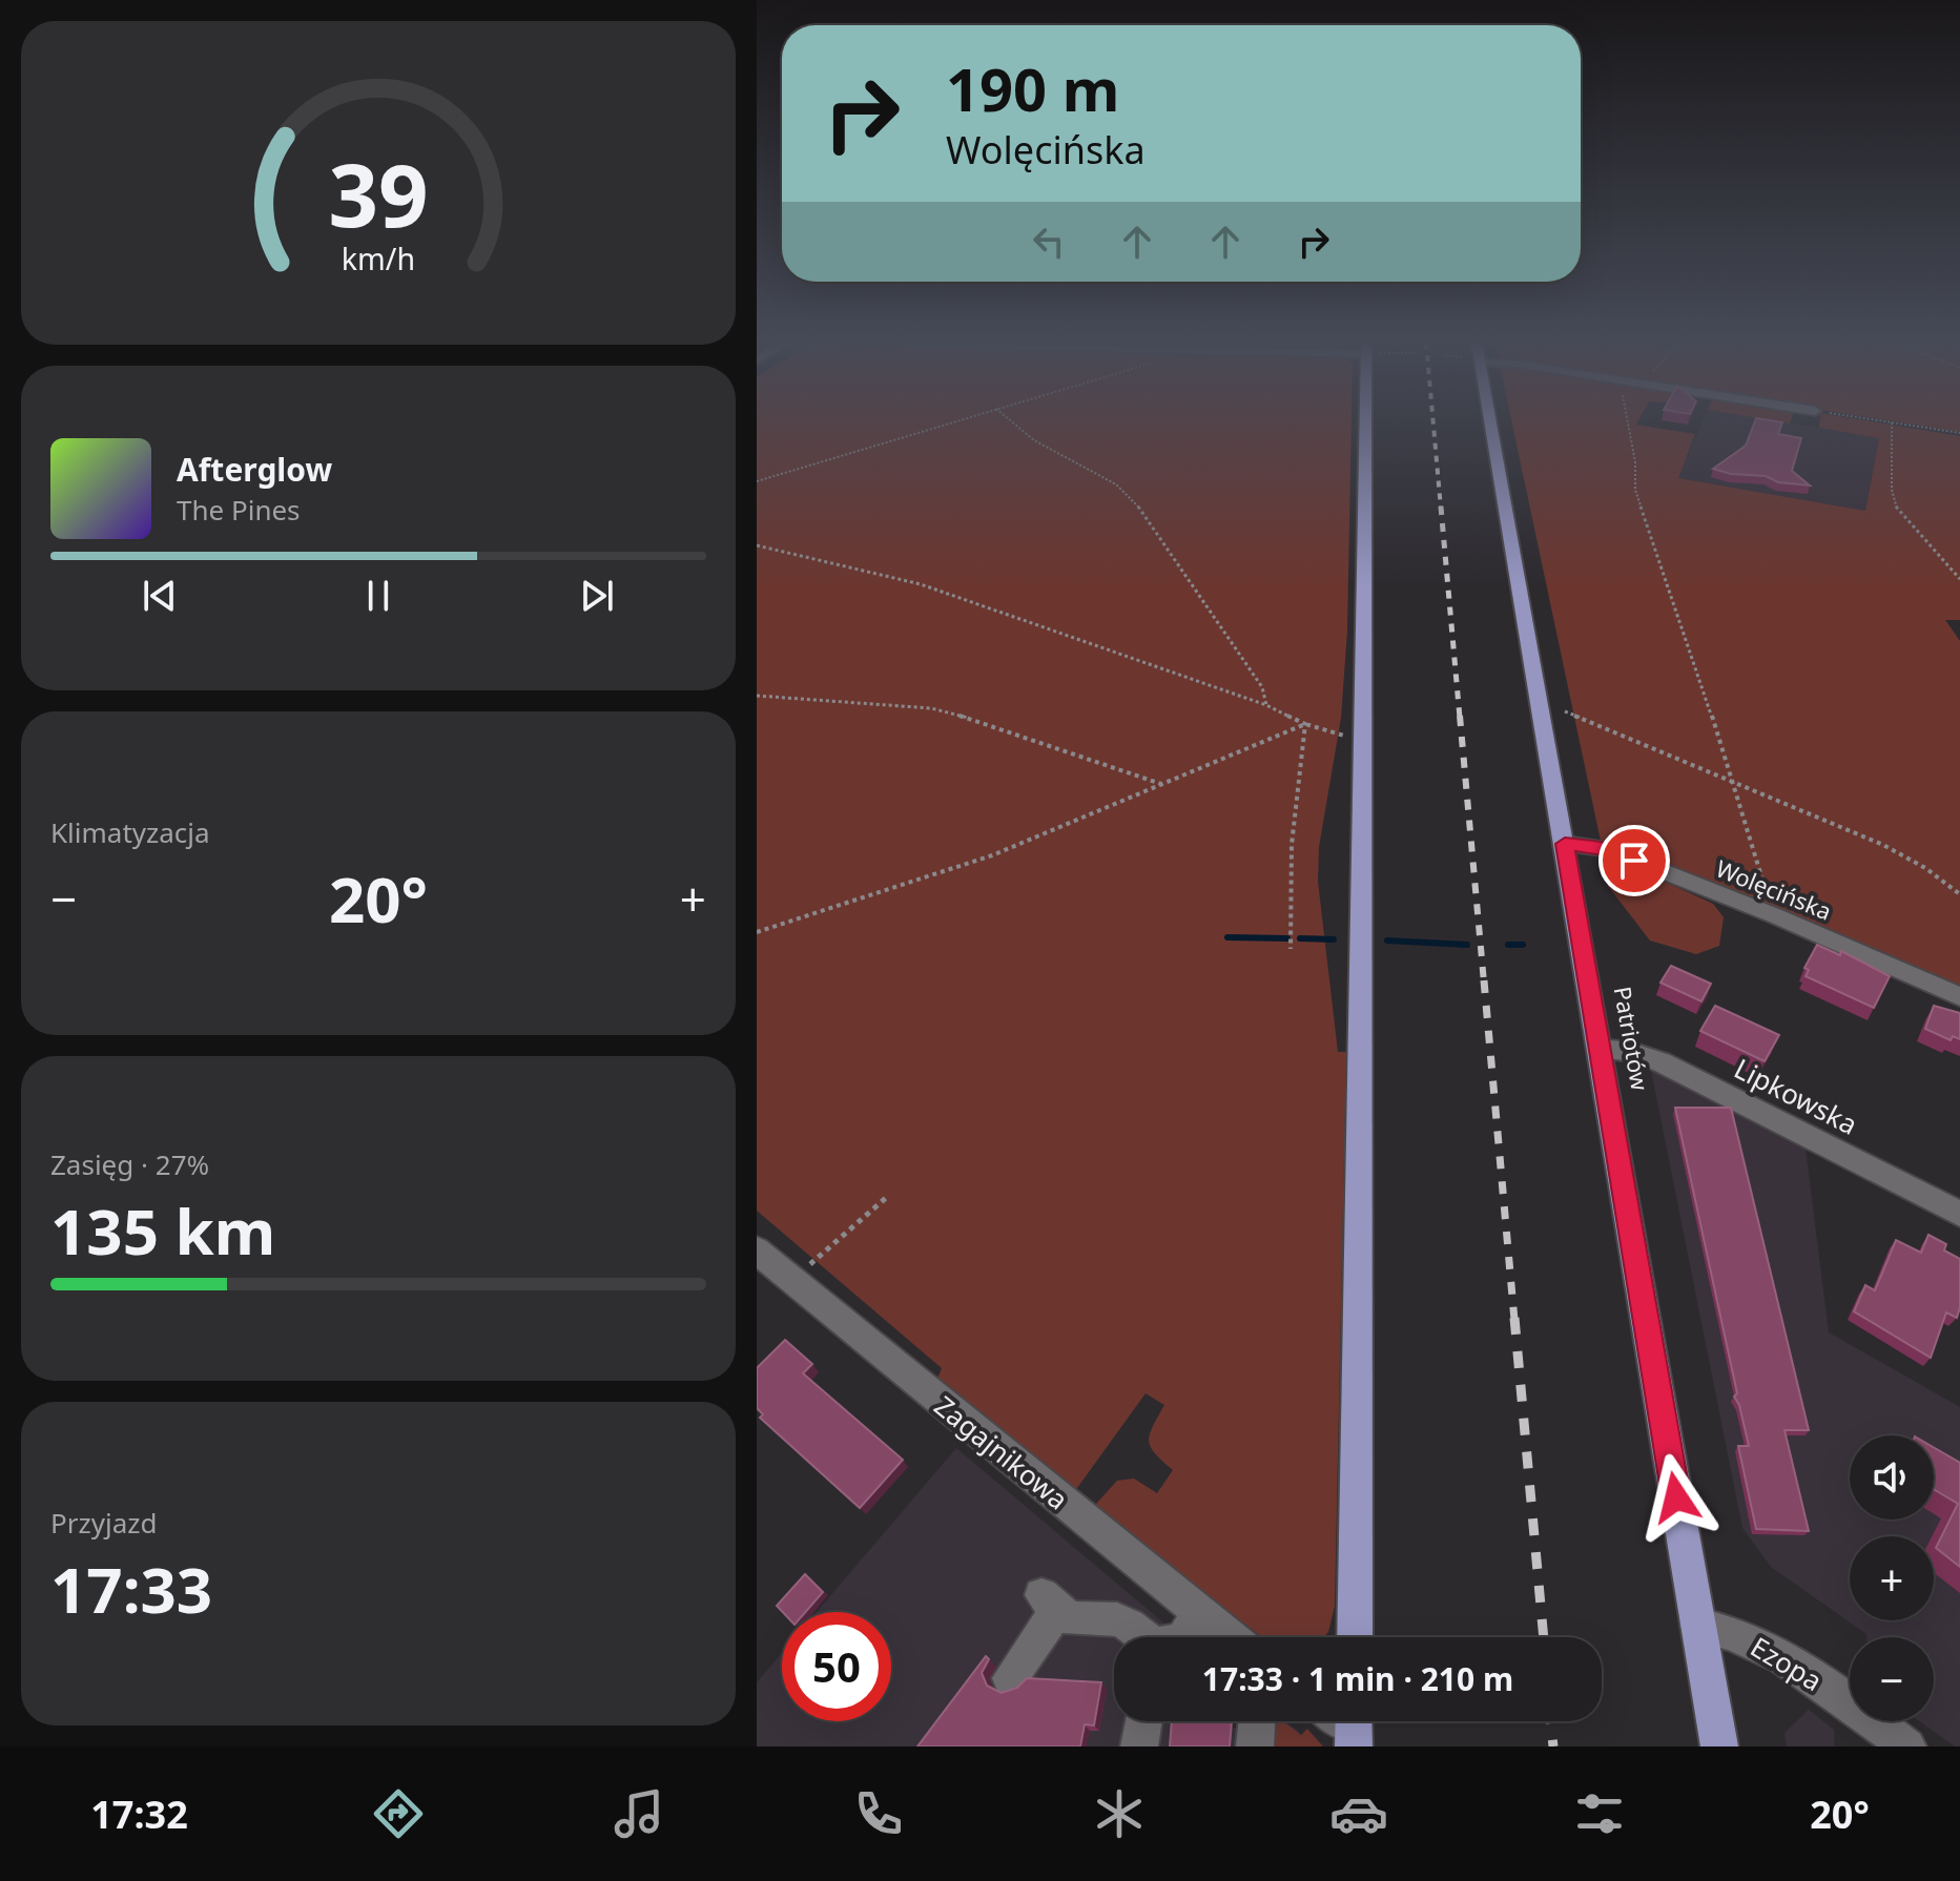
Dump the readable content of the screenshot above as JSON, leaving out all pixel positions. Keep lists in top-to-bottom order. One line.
{"streets":{"main road":["Patriotów"],"street":["Wolęcińska","Lipkowska","Zagajnikowa","Ezopa"]},"crossings":[["Wolęcińska","Patriotów"],["Patriotów","Lipkowska"],["Patriotów","Ezopa"]],"page":{"turn":["190 m","Wolęcińska"],"song":["Afterglow","The Pines"],"tile":["Klimatyzacja",["Zasięg · 27%","135 km"],["Przyjazd","17:33"]],"heat":["−","20°","+"],"map_buttons":["+","−"],"limit":"50","trip":"17:33 · 1 min · 210 m","tabs":["17:32","20°"],"gauge":["39","km/h"]}}
